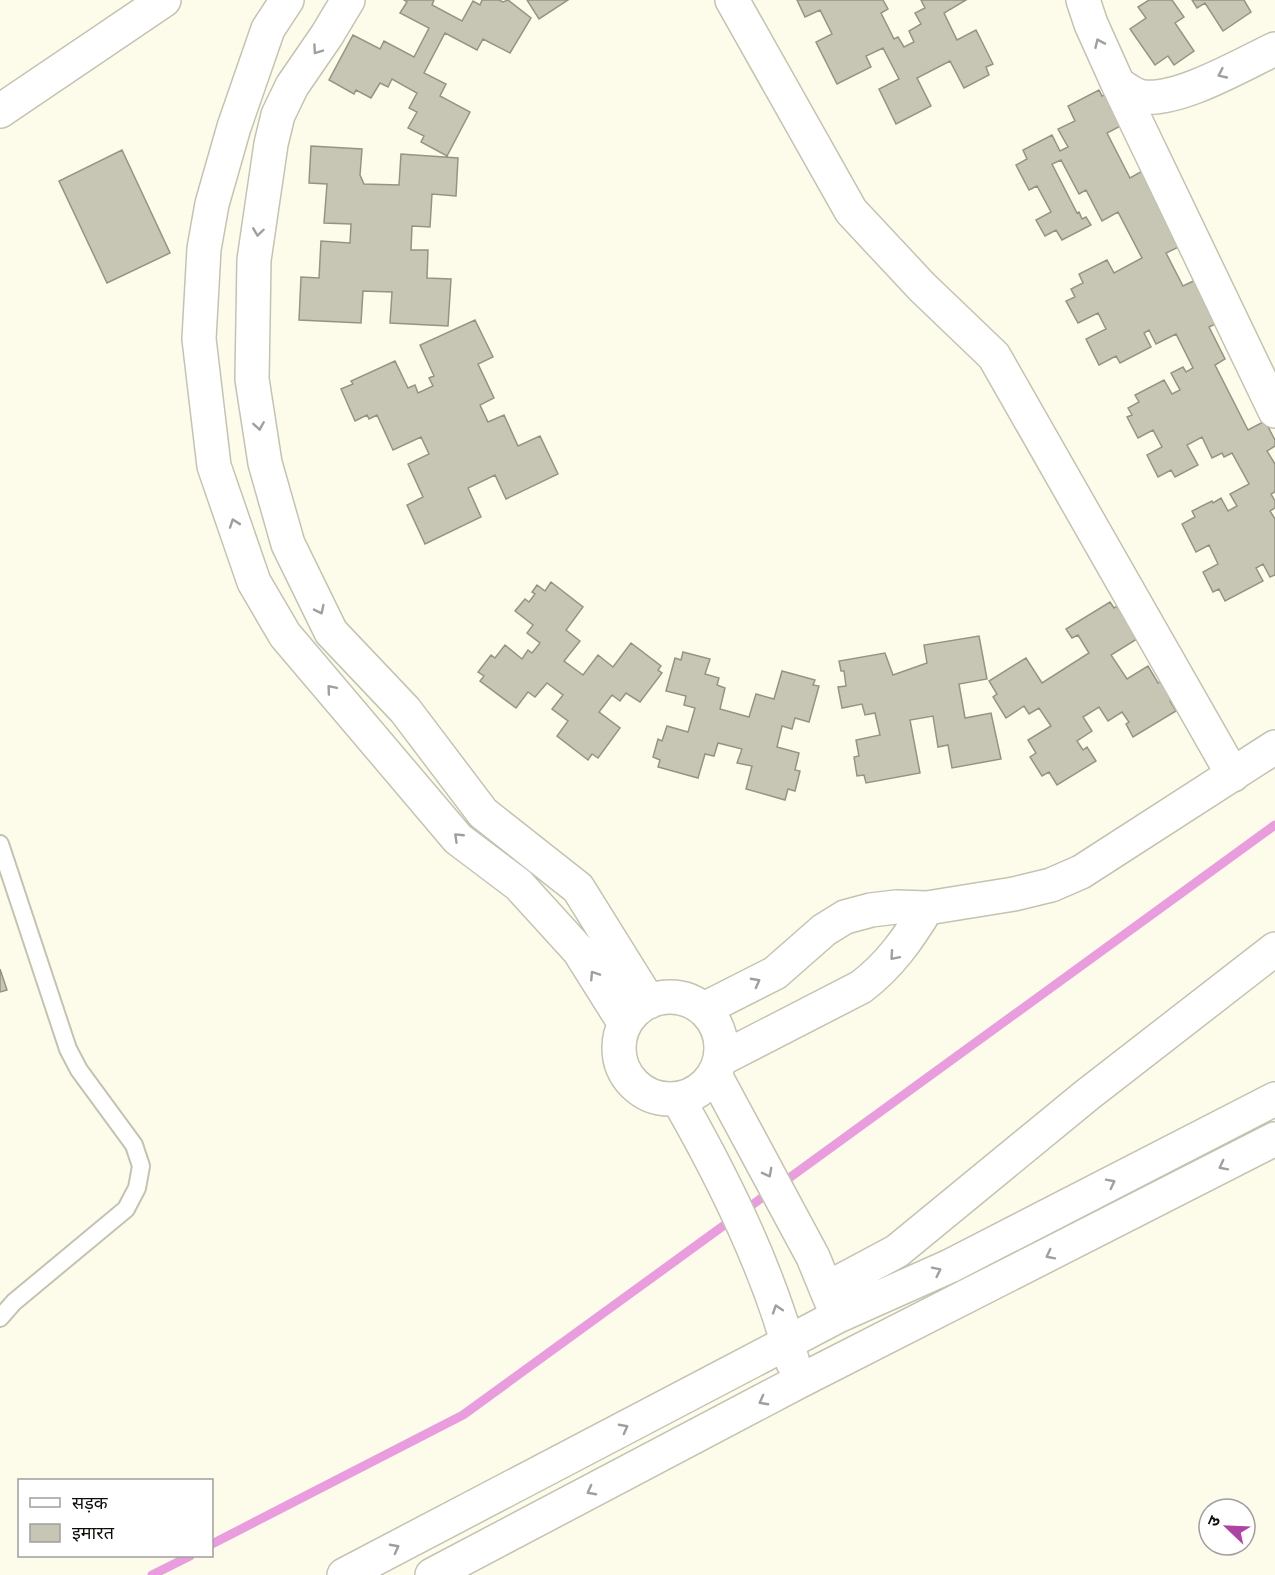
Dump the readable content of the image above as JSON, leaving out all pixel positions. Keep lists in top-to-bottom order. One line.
{"legend":["सड़क","इमारत"],"north":"top left"}
